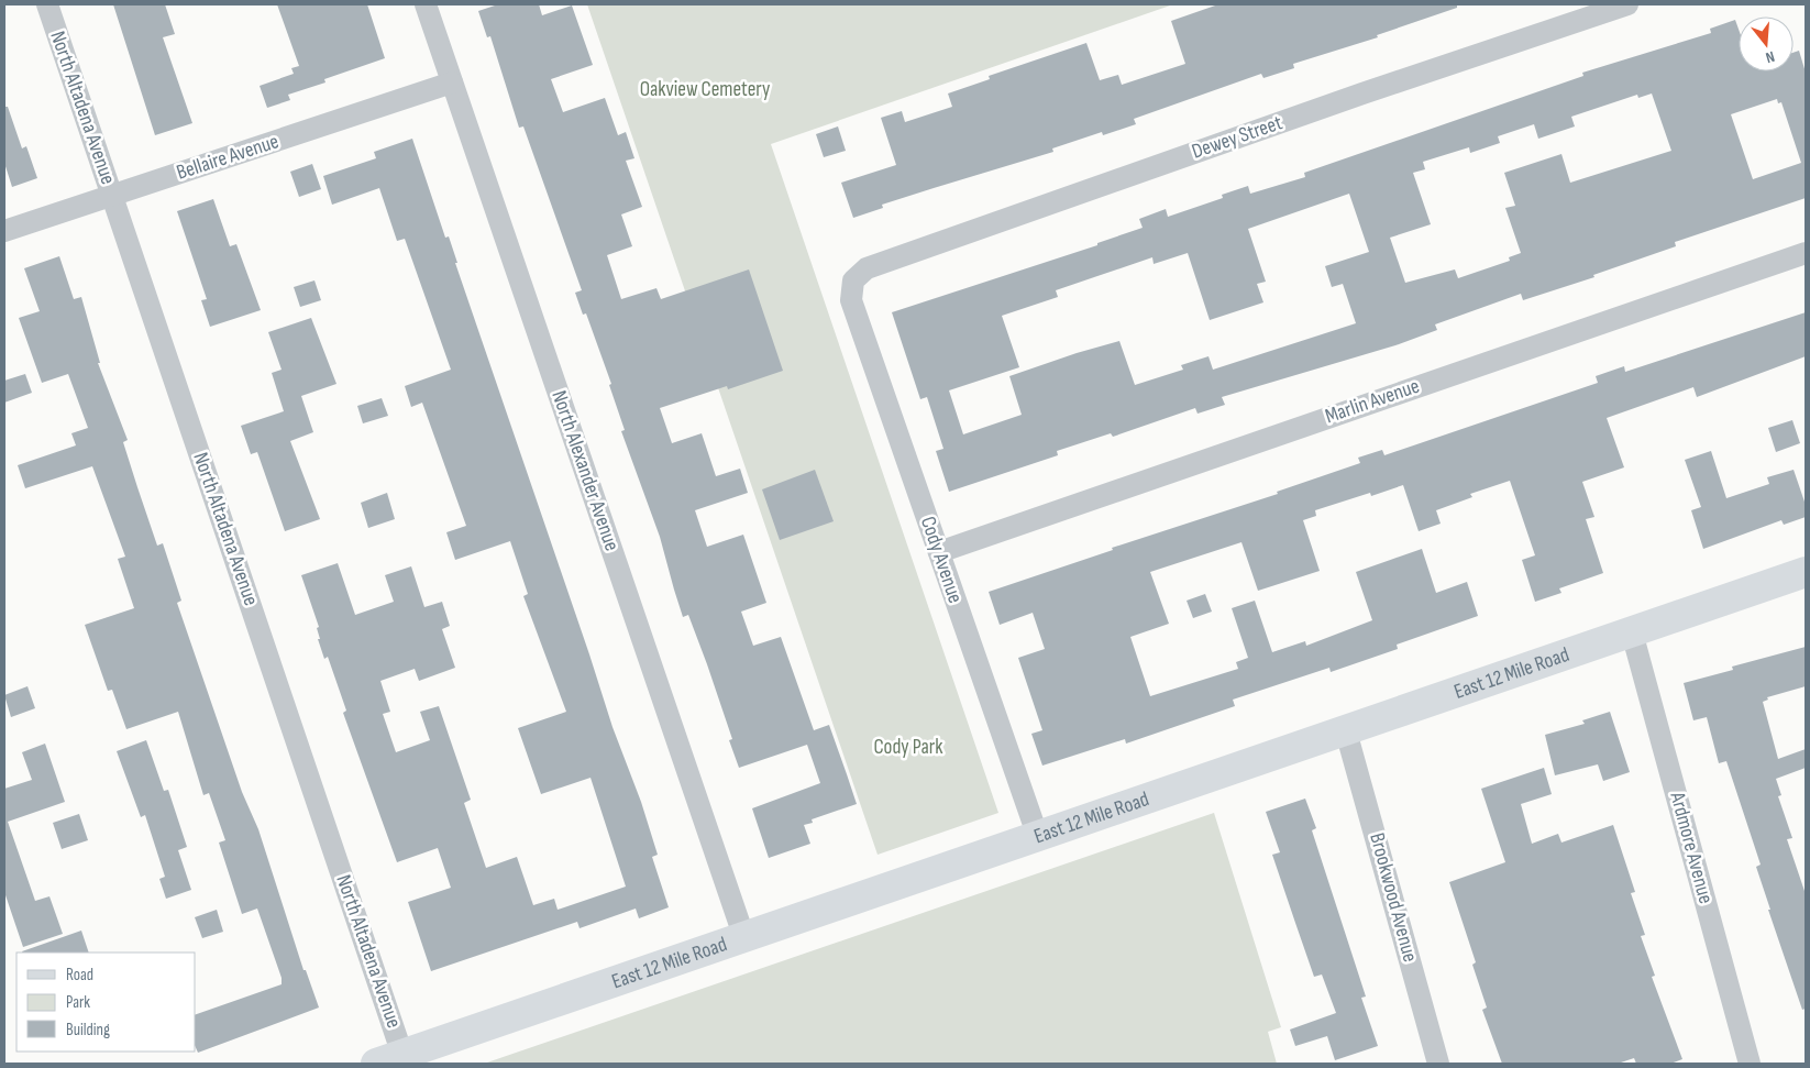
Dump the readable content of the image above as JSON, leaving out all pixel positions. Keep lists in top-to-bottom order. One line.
{"streets":{"main road":["East 12 Mile Road"],"street":["North Altadena Avenue","Dewey Street","Bellaire Avenue","Marlin Avenue","North Alexander Avenue","Cody Avenue","Ardmore Avenue","Brookwood Avenue"]},"crossings":[["North Altadena Avenue","Bellaire Avenue"],["North Altadena Avenue","East 12 Mile Road"],["Dewey Street","Cody Avenue"],["Bellaire Avenue","North Alexander Avenue"],["Marlin Avenue","Cody Avenue"],["North Alexander Avenue","East 12 Mile Road"],["Cody Avenue","East 12 Mile Road"],["East 12 Mile Road","Ardmore Avenue"],["East 12 Mile Road","Brookwood Avenue"]],"parks":["Oakview Cemetery","Cody Park"],"legend":["Road","Park","Building"],"north":"bottom"}
